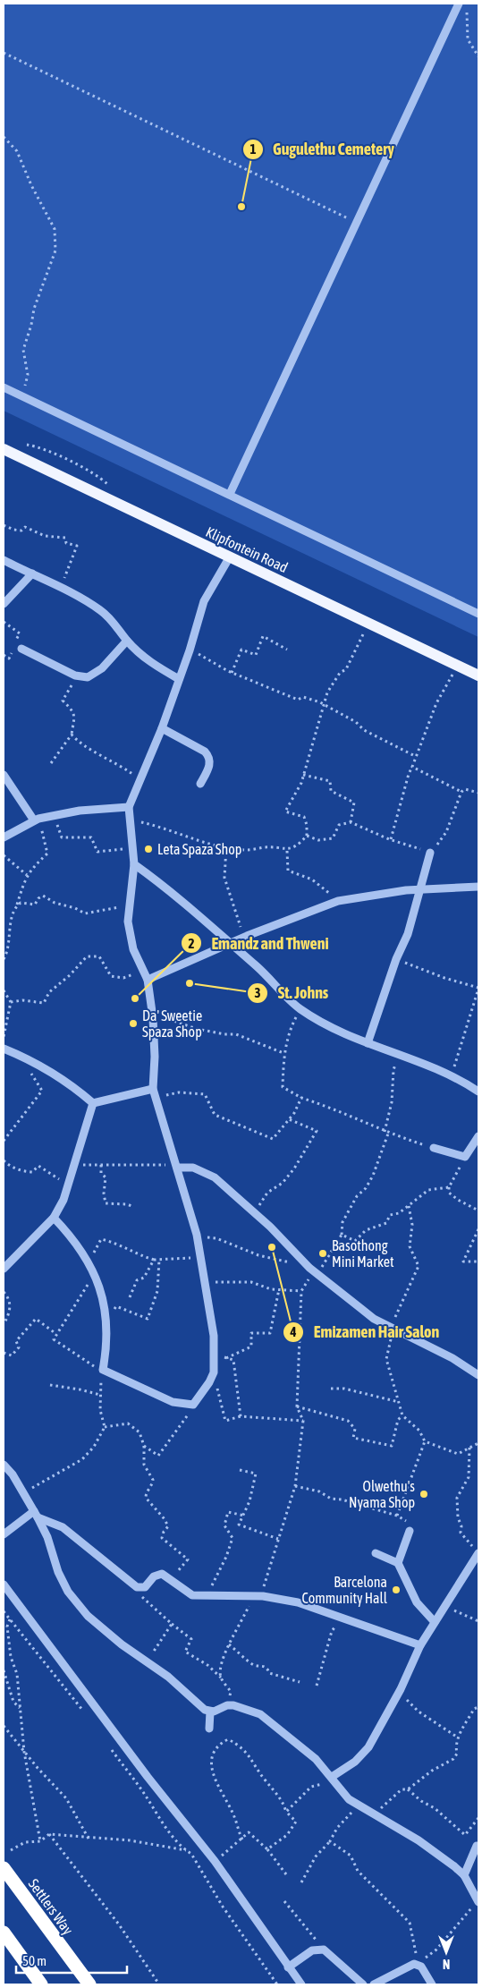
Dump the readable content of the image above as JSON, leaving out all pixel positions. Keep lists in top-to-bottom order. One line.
{"streets":{"highway":["Settlers Way"],"main road":["Klipfontein Road"]},"places":["Gugulethu Cemetery","Leta Spaza Shop","St. Johns","Emandz and Thweni","Da' Sweetie Spaza Shop","Emizamen Hair Salon","Basothong Mini Market","Olwethu's Nyama Shop","Barcelona Community Hall"],"scale_bar":"50 m","north":"bottom"}
